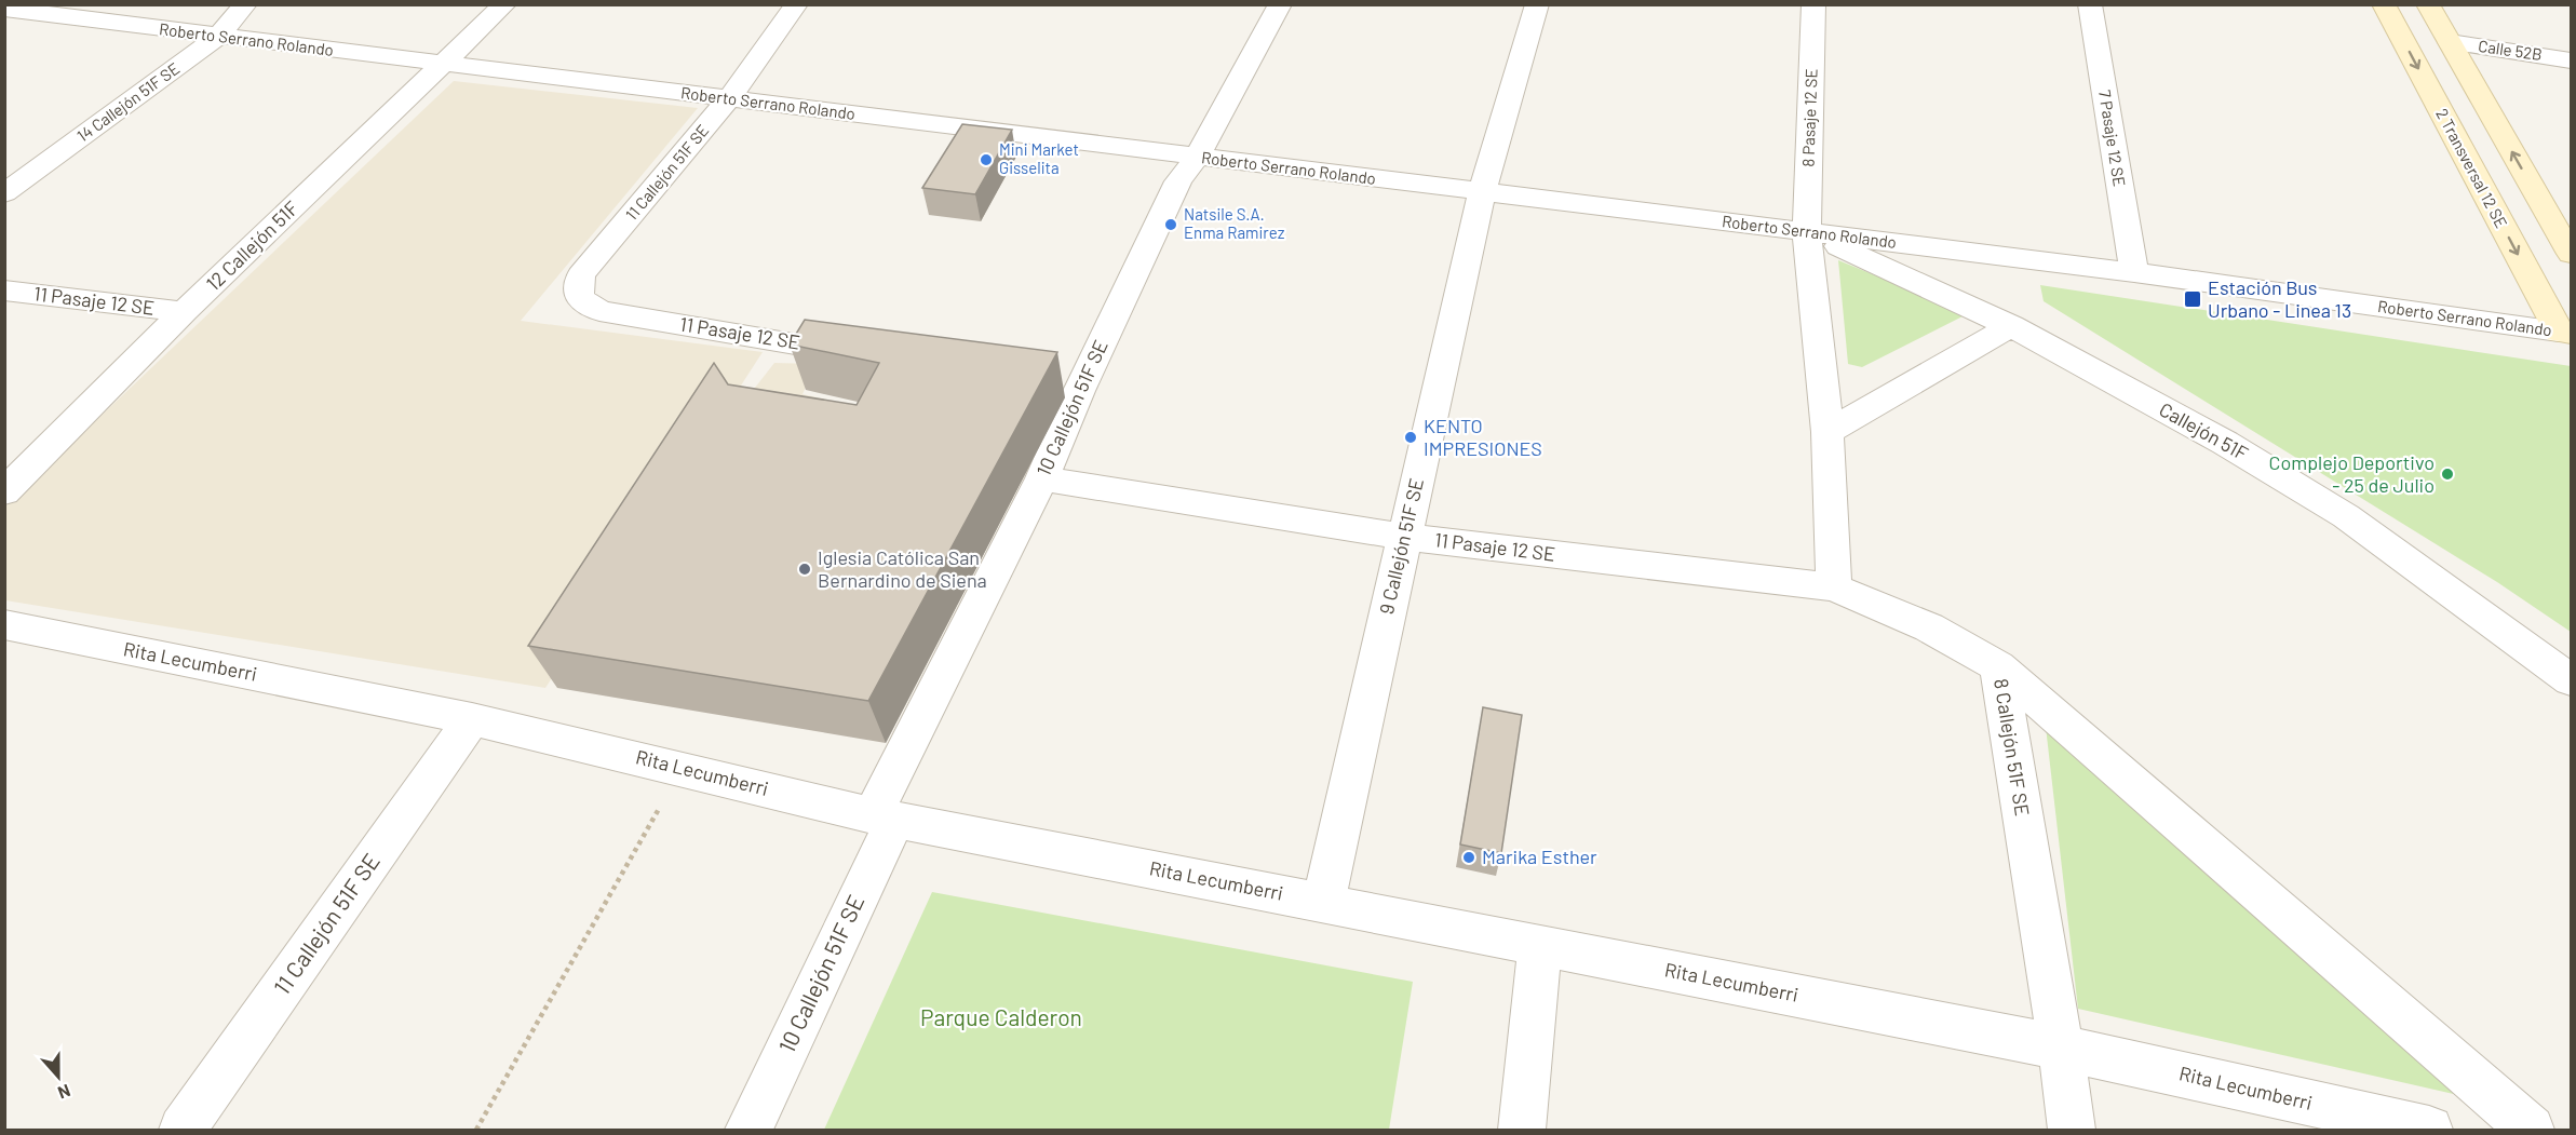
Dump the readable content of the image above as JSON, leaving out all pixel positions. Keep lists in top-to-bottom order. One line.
{"streets":{"street":["Roberto Serrano Rolando","Calle 52B","14 Callejón 51F SE","8 Pasaje 12 SE","7 Pasaje 12 SE","2 Transversal 12 SE","11 Callejón 51F SE","12 Callejón 51F","11 Pasaje 12 SE","10 Callejón 51F SE","Callejón 51F","9 Callejón 51F SE","Rita Lecumberri","8 Callejón 51F SE"]},"crossings":[["Roberto Serrano Rolando","14 Callejón 51F SE"],["Roberto Serrano Rolando","8 Pasaje 12 SE"],["Roberto Serrano Rolando","7 Pasaje 12 SE"],["Roberto Serrano Rolando","2 Transversal 12 SE"],["Roberto Serrano Rolando","11 Callejón 51F SE"],["Roberto Serrano Rolando","12 Callejón 51F"],["Roberto Serrano Rolando","10 Callejón 51F SE"],["Roberto Serrano Rolando","Callejón 51F"],["Roberto Serrano Rolando","9 Callejón 51F SE"],["8 Pasaje 12 SE","Callejón 51F"],["11 Callejón 51F SE","11 Pasaje 12 SE"],["11 Callejón 51F SE","Rita Lecumberri"],["12 Callejón 51F","11 Pasaje 12 SE"],["11 Pasaje 12 SE","10 Callejón 51F SE"],["11 Pasaje 12 SE","9 Callejón 51F SE"],["11 Pasaje 12 SE","8 Callejón 51F SE"],["10 Callejón 51F SE","Rita Lecumberri"],["9 Callejón 51F SE","Rita Lecumberri"],["Rita Lecumberri","8 Callejón 51F SE"]],"parks":["Parque Calderon"],"places":{"other":["Mini Market Gisselita","Natsile S.A. Enma Ramirez","KENTO IMPRESIONES","Complejo Deportivo - 25 de Julio","Iglesia Católica San Bernardino de Siena","Marika Esther"],"transit":["Estación Bus Urbano - Linea 13"]},"north":"bottom"}
